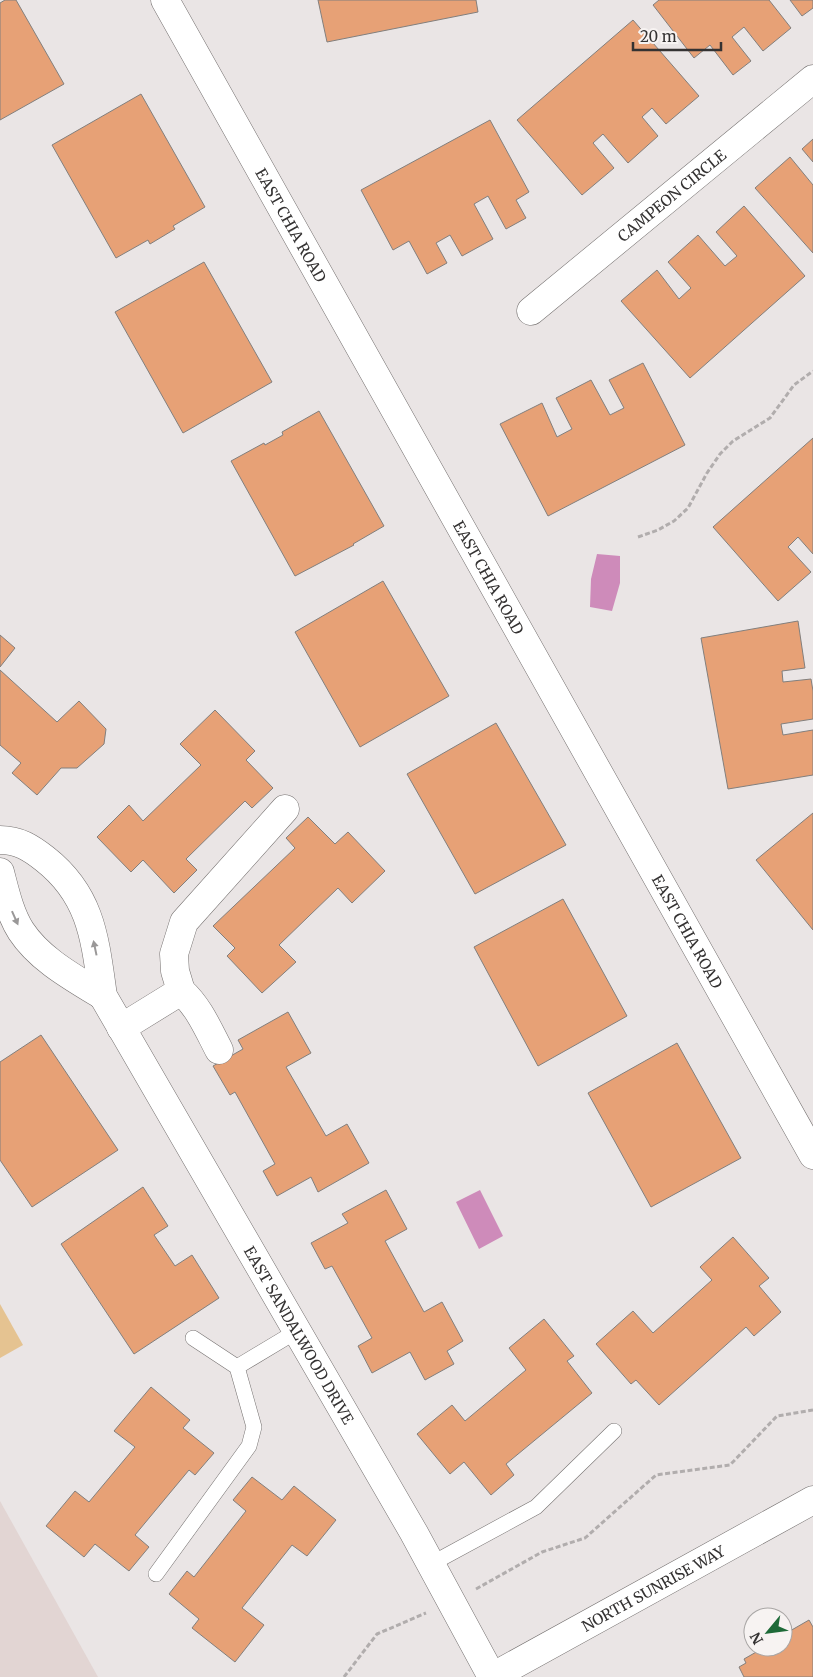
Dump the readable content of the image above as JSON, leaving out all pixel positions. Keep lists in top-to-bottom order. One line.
{"streets":{"street":["CAMPEON CIRCLE","EAST CHIA ROAD","EAST SANDALWOOD DRIVE","NORTH SUNRISE WAY"]},"crossings":[["EAST SANDALWOOD DRIVE","NORTH SUNRISE WAY"]],"scale_bar":"20 m","north":"bottom left"}
